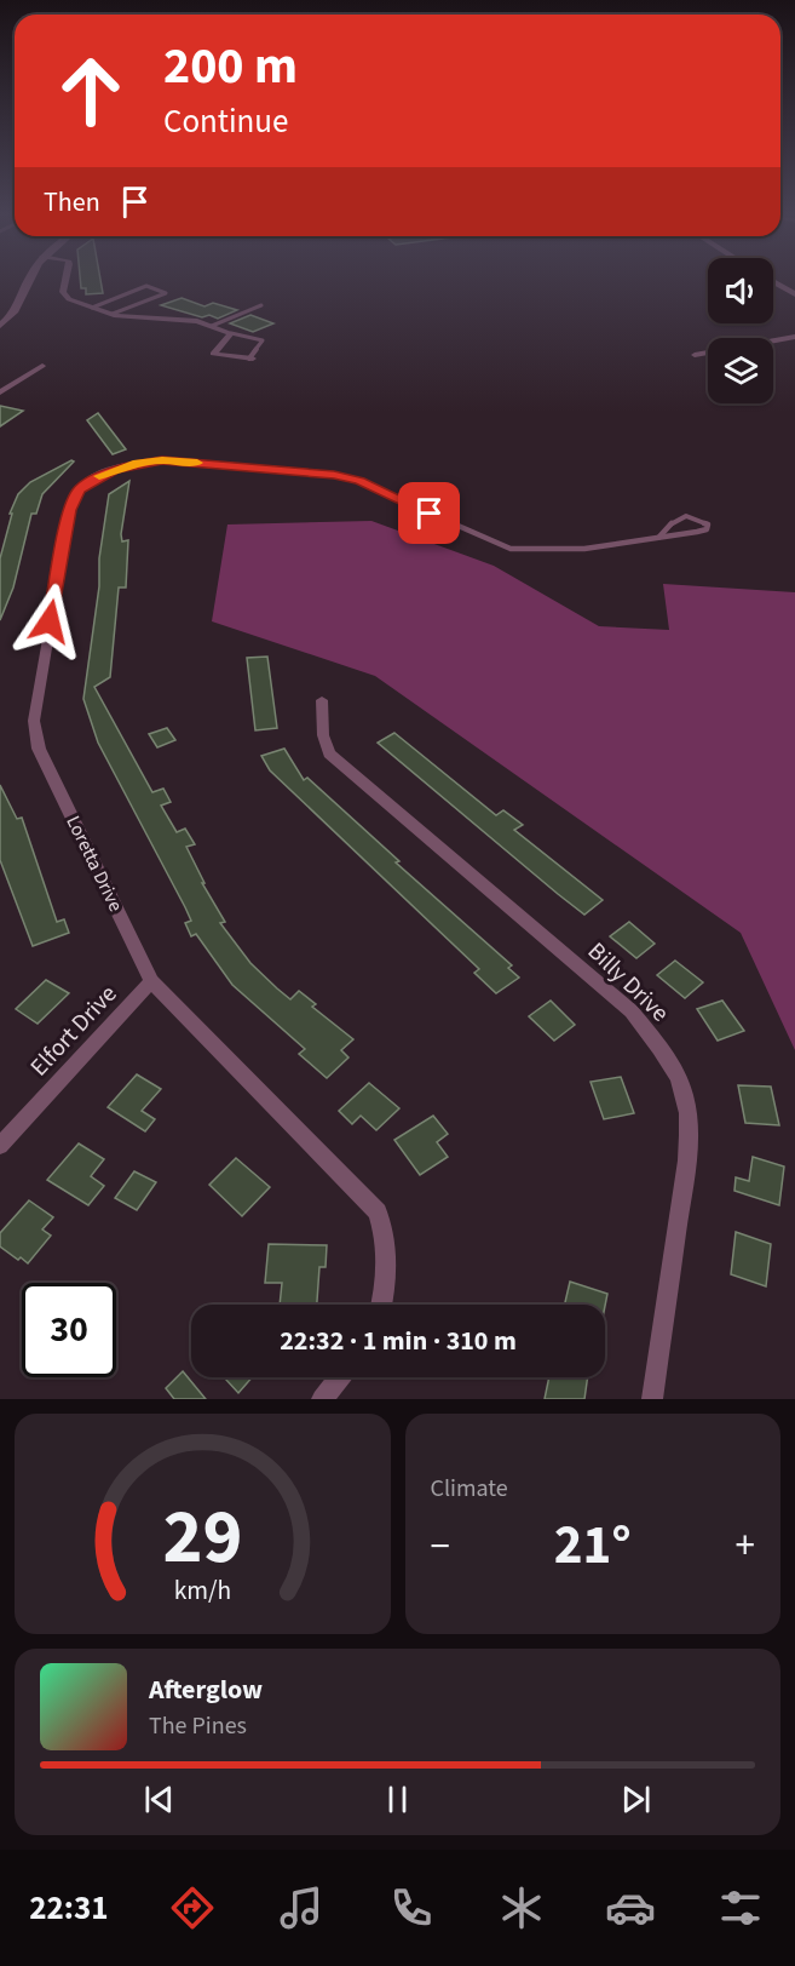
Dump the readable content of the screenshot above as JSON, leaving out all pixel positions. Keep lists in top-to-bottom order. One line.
{"streets":{"street":["Loretta Drive","Billy Drive","Elfort Drive"]},"crossings":[["Loretta Drive","Elfort Drive"]],"page":{"turn":["200 m","Continue"],"then":"Then","limit":"30","trip":"22:32 · 1 min · 310 m","tile":"Climate","heat":["−","21°","+"],"song":["Afterglow","The Pines"],"tabs":"22:31","gauge":["29","km/h"]}}
